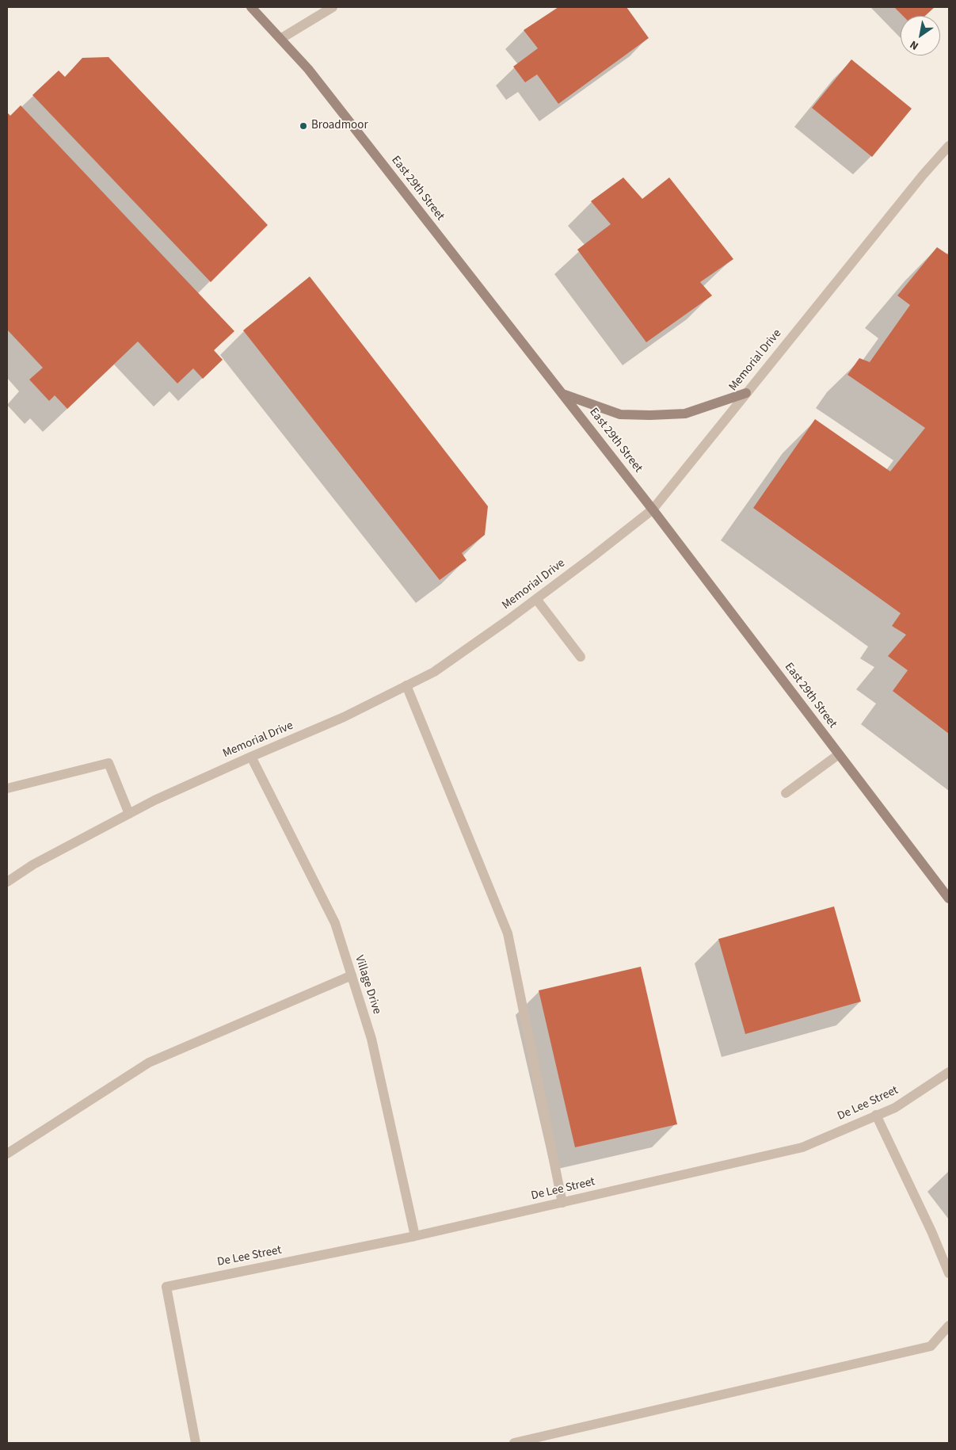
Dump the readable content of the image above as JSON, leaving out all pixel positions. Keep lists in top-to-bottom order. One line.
{"streets":{"main road":["East 29th Street"],"street":["Memorial Drive","Village Drive","De Lee Street"]},"crossings":[["East 29th Street","Memorial Drive"],["Memorial Drive","Village Drive"],["Village Drive","De Lee Street"]],"places":["Broadmoor"],"north":"bottom left"}
